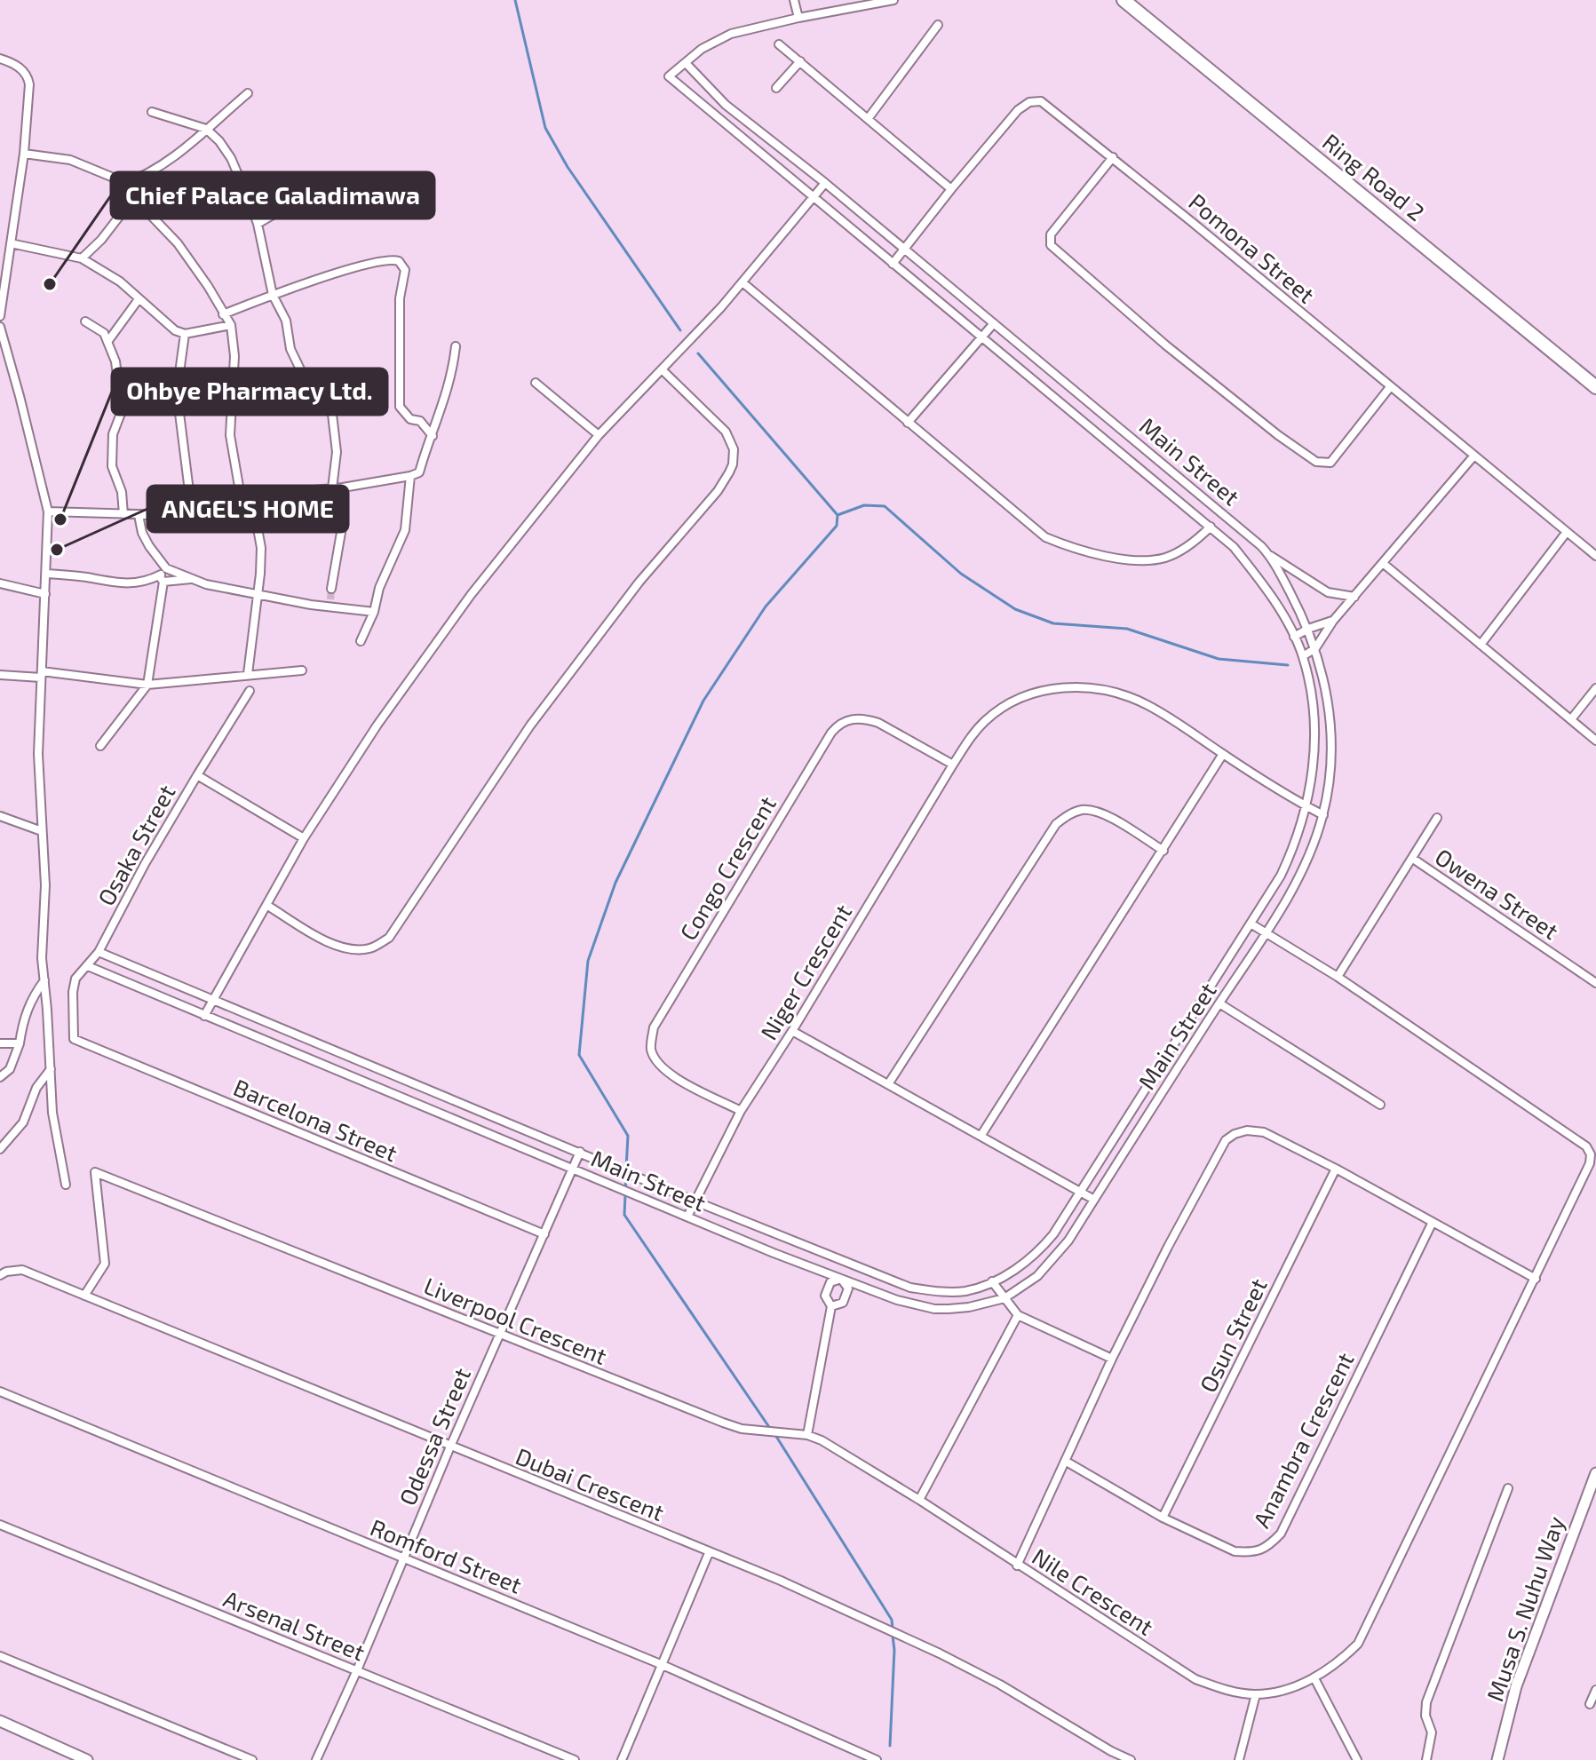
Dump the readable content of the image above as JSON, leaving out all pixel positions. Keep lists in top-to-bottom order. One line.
{"streets":{"main road":["Ring Road 2"],"street":["Pomona Street","Main Street","Osaka Street","Congo Crescent","Owena Street","Niger Crescent","Barcelona Street","Liverpool Crescent","Osun Street","Odessa Street","Anambra Crescent","Dubai Crescent","Romford Street","Nile Crescent","Musa S. Nuhu Way","Arsenal Street"]},"crossings":[["Pomona Street","Main Street"],["Main Street","Osaka Street"],["Main Street","Niger Crescent"],["Main Street","Odessa Street"],["Osaka Street","Barcelona Street"],["Congo Crescent","Niger Crescent"],["Barcelona Street","Odessa Street"],["Liverpool Crescent","Odessa Street"],["Liverpool Crescent","Dubai Crescent"],["Liverpool Crescent","Nile Crescent"],["Osun Street","Anambra Crescent"],["Odessa Street","Dubai Crescent"],["Odessa Street","Romford Street"],["Odessa Street","Arsenal Street"]],"places":["Chief Palace Galadimawa","Ohbye Pharmacy Ltd.","ANGEL'S HOME"]}
